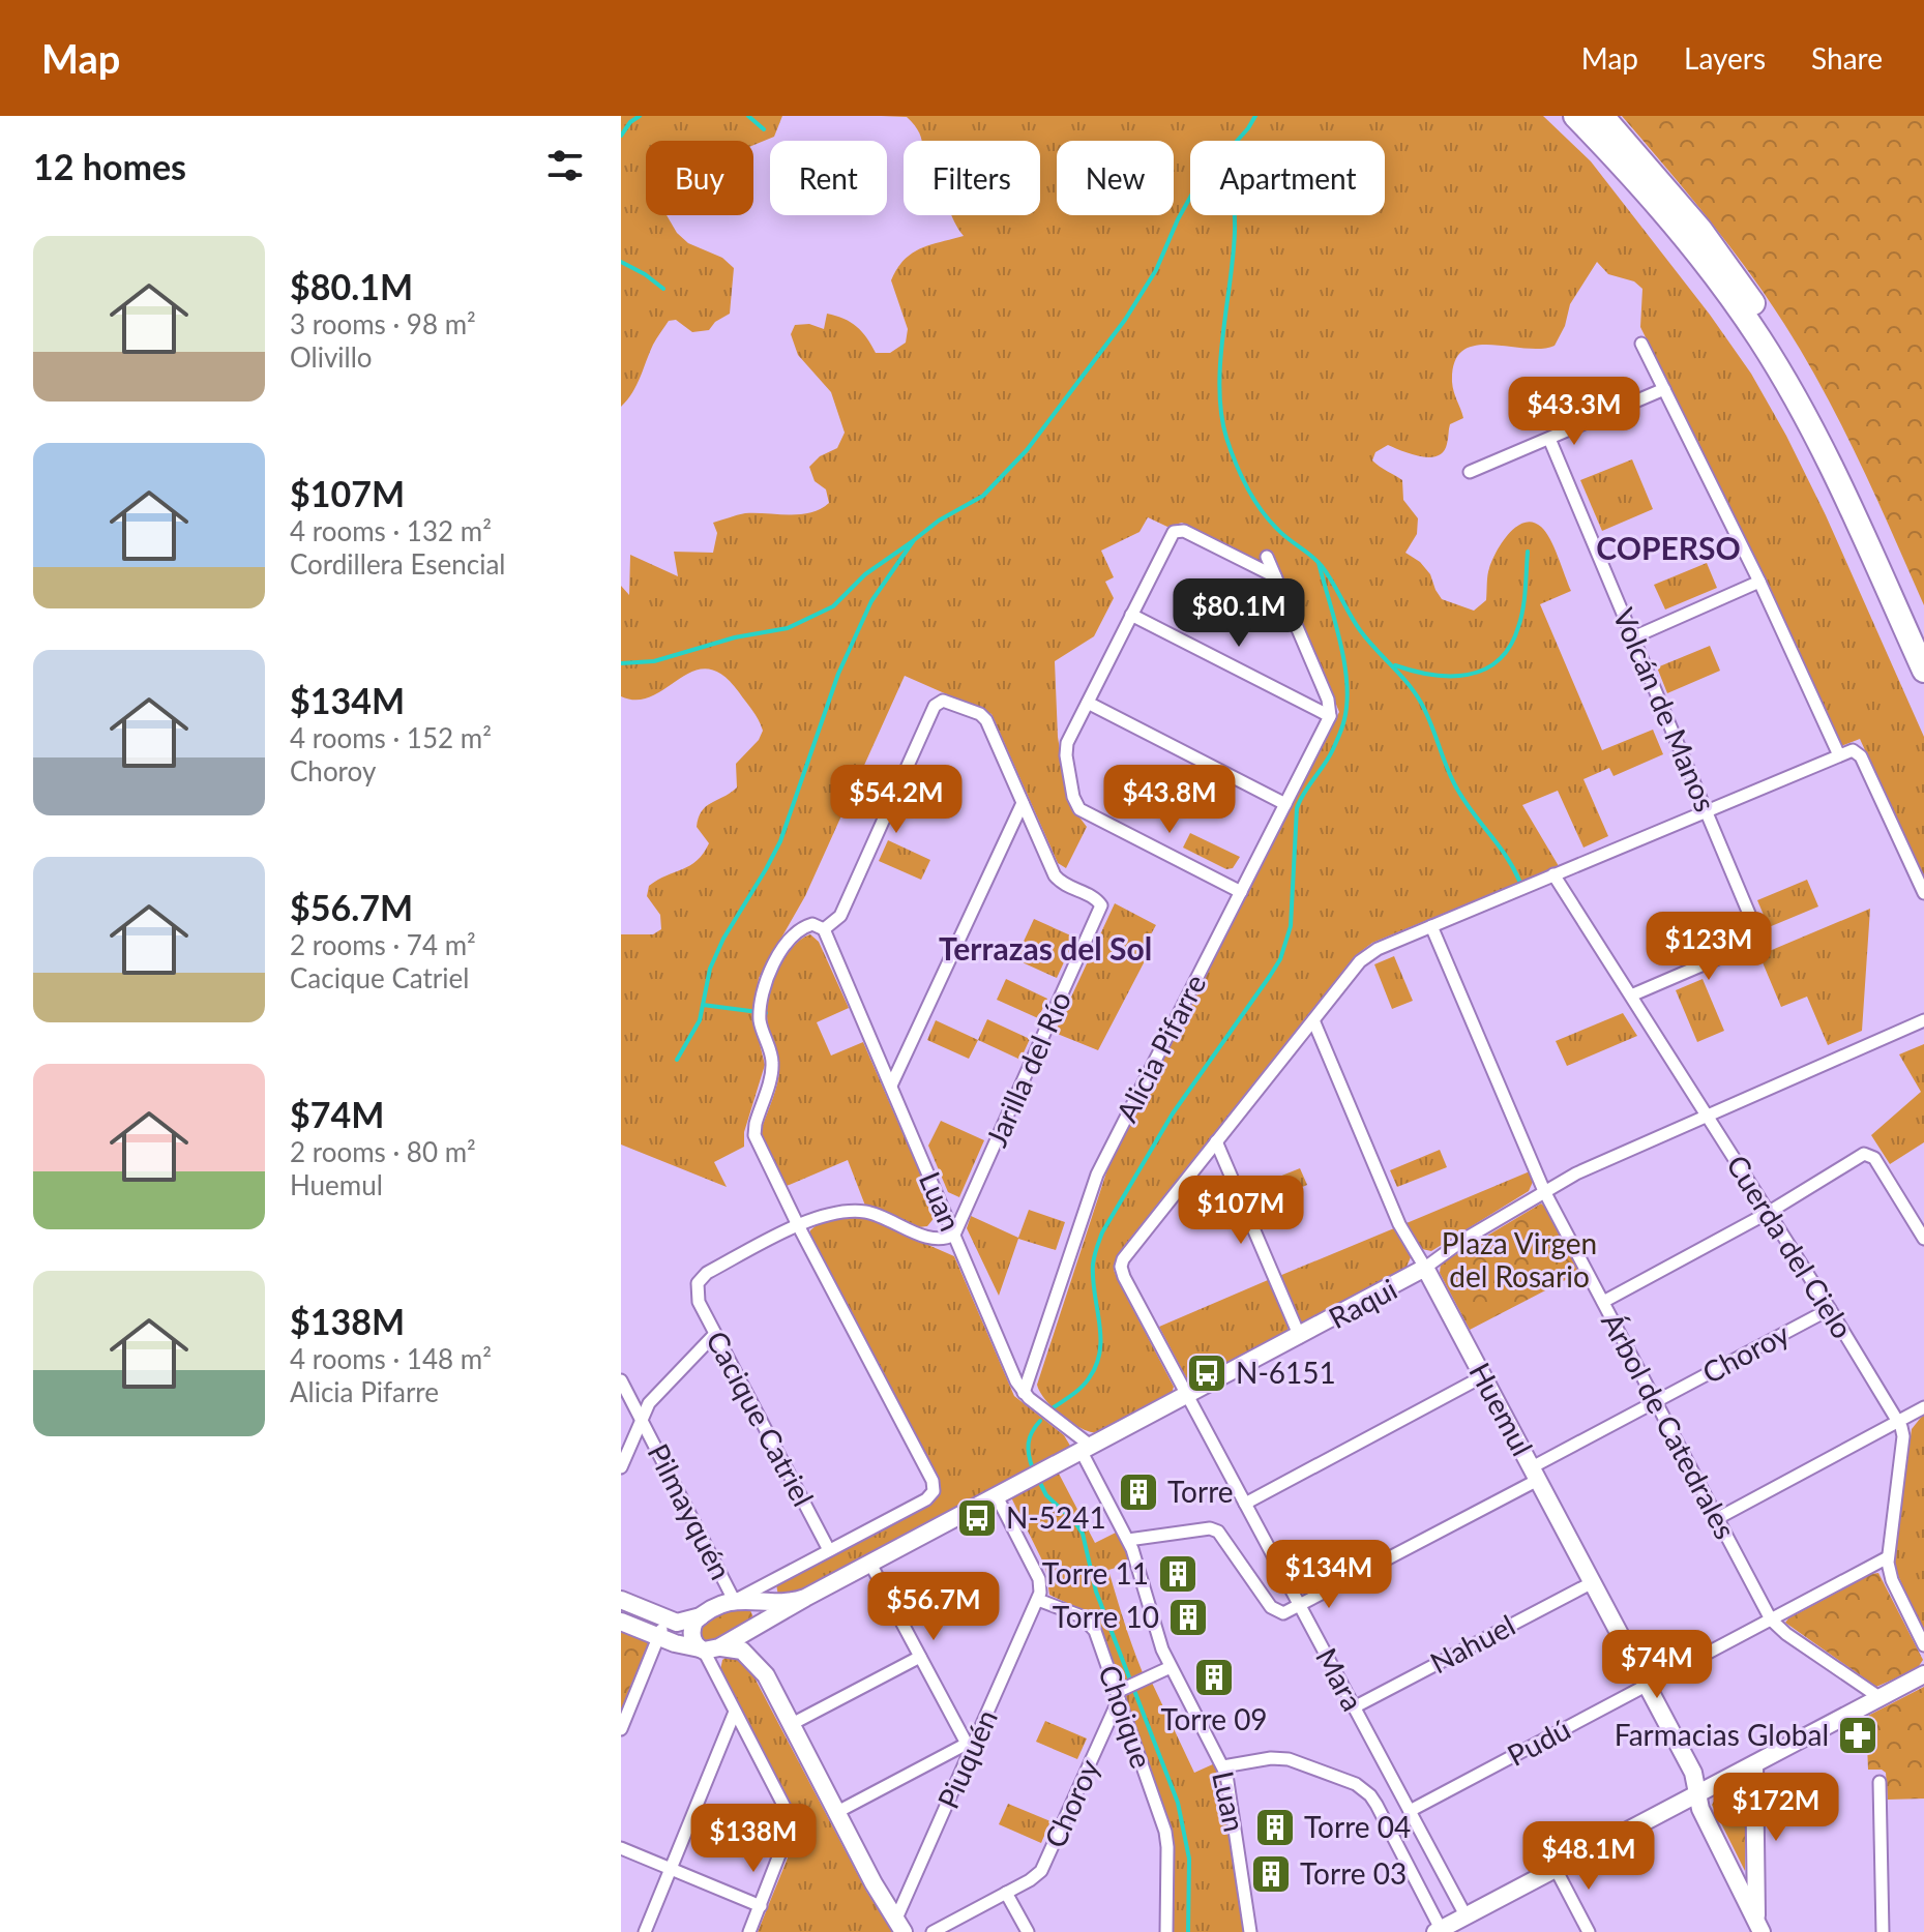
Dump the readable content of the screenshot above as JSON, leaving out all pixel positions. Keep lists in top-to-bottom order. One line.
{"streets":{"street":["Volcán de Manos","Alicia Pifarre","Jarilla del Río","Luan","Cuerda del Cielo","Raqui","Choroy","Huemul","Cacique Catriel","Árbol de Catedrales","Pilmayquén","Nahuel","Mara","Choique","Pudú","Piuquén"]},"crossings":[["Volcán de Manos","Cuerda del Cielo"],["Alicia Pifarre","Luan"],["Jarilla del Río","Luan"],["Luan","Raqui"],["Cuerda del Cielo","Raqui"],["Cuerda del Cielo","Choroy"],["Raqui","Huemul"],["Raqui","Cacique Catriel"],["Raqui","Árbol de Catedrales"],["Raqui","Pilmayquén"],["Raqui","Mara"],["Choroy","Huemul"],["Choroy","Árbol de Catedrales"],["Choroy","Mara"],["Choroy","Choique"],["Huemul","Nahuel"],["Huemul","Pudú"],["Árbol de Catedrales","Pudú"],["Nahuel","Mara"],["Mara","Pudú"],["Choique","Piuquén"]],"districts":["COPERSO","Terrazas del Sol"],"parks":["Plaza Virgen del Rosario"],"places":{"bus stop":["N-6151","N-5241"],"building":["Torre","Torre 11","Torre 10","Torre 09","Torre 04","Torre 03"],"pharmacy":["Farmacias Global"]},"page":{"header":"Map","nav":["Map","Layers","Share"],"heading":"12 homes","chip":["Buy","Rent","Filters","New","Apartment"],"list":[{"name":"$80.1M","note":"3 rooms · 98 m² · Olivillo"},{"name":"$107M","note":"4 rooms · 132 m² · Cordillera Esencial"},{"name":"$134M","note":"4 rooms · 152 m² · Choroy"},{"name":"$56.7M","note":"2 rooms · 74 m² · Cacique Catriel"},{"name":"$74M","note":"2 rooms · 80 m² · Huemul"},{"name":"$138M","note":"4 rooms · 148 m² · Alicia Pifarre"}],"price":["$43.3M","$80.1M","$54.2M","$43.8M","$123M","$107M","$134M","$56.7M","$74M","$172M","$138M","$48.1M"]}}
